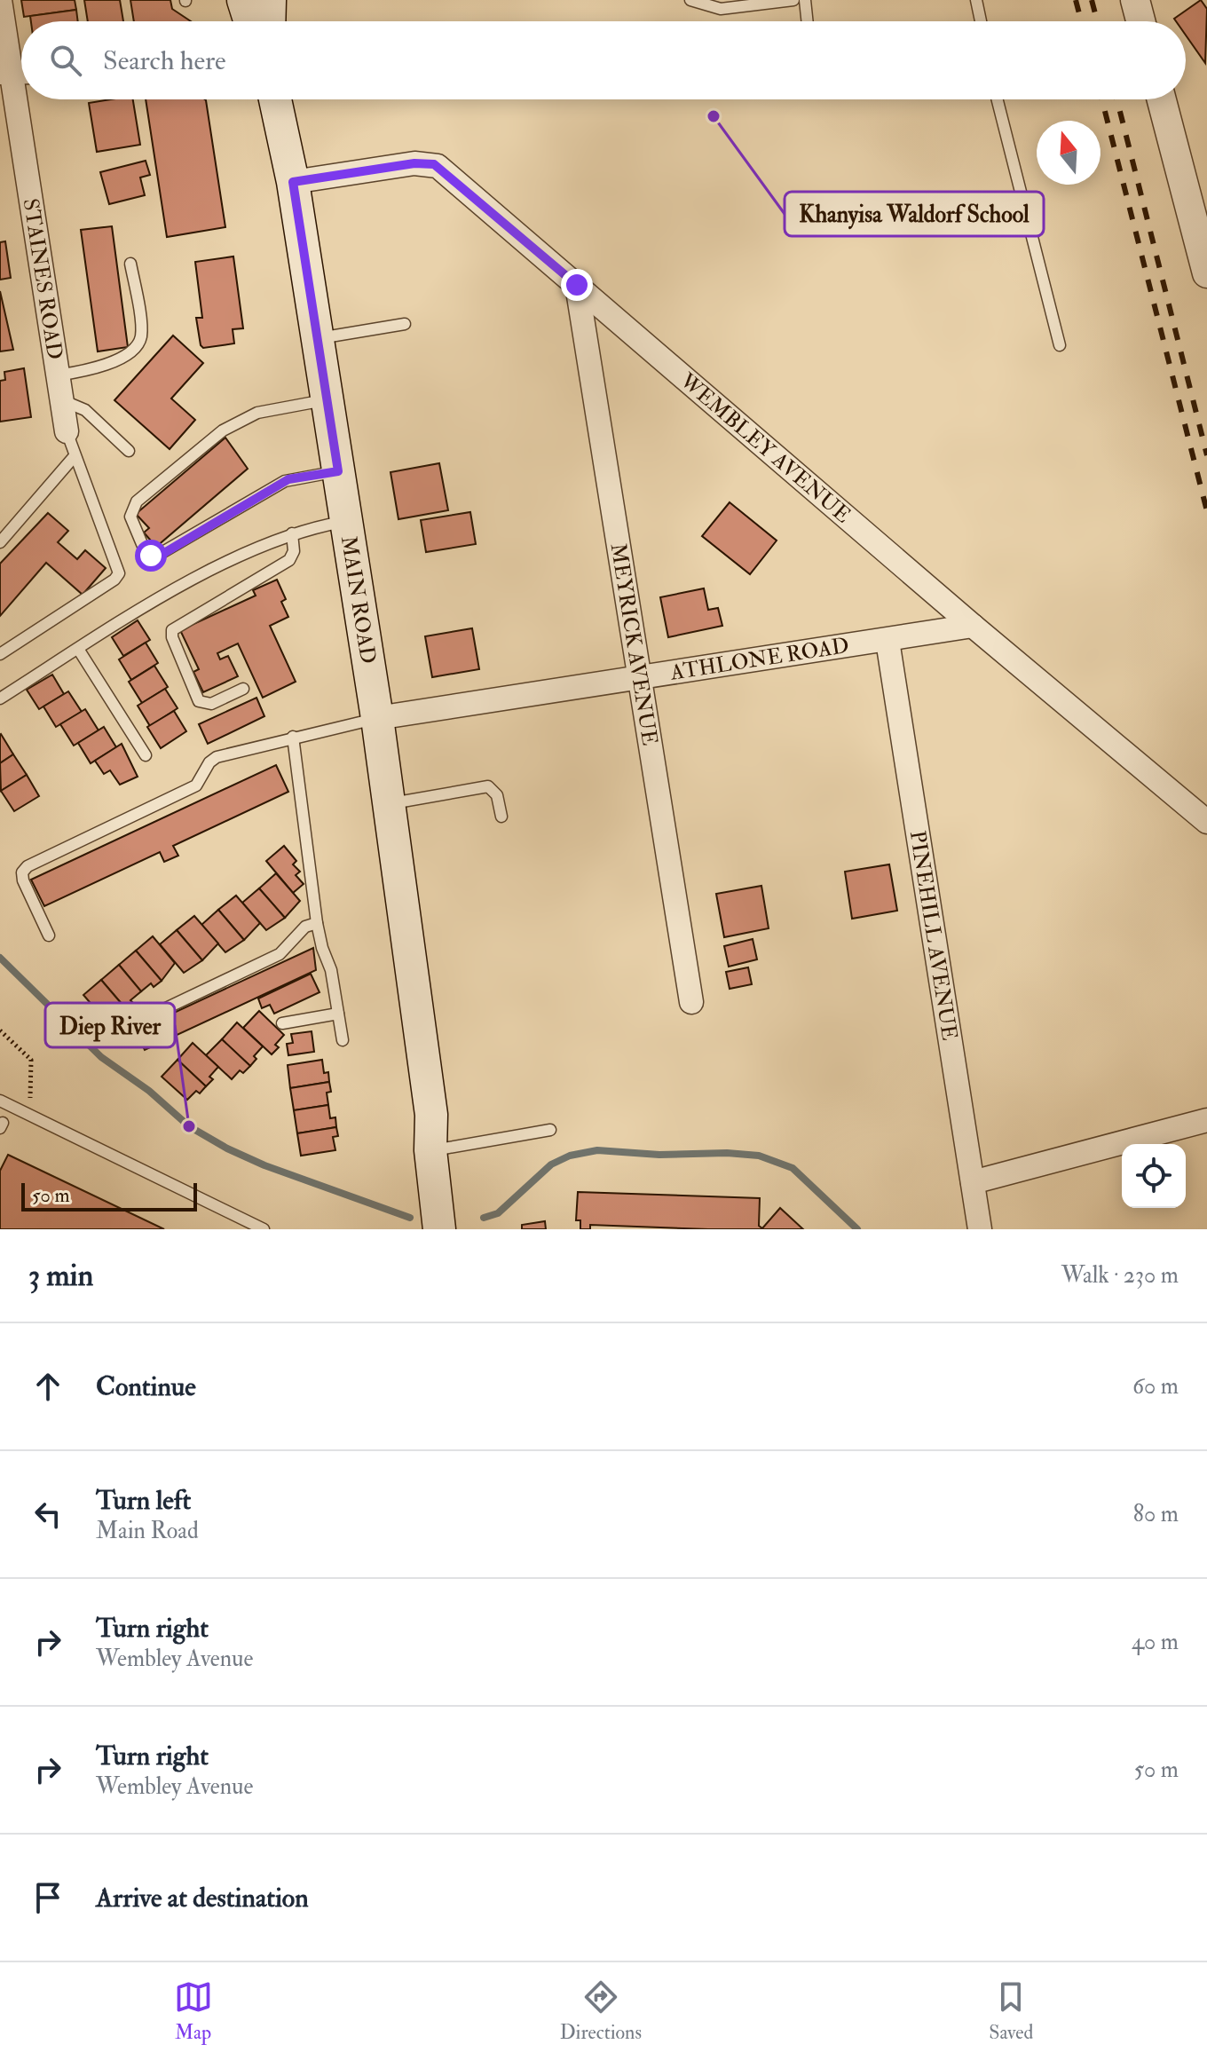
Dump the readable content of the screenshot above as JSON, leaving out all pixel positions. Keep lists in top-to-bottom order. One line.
{"streets":{"main road":["MAIN ROAD"],"street":["STAINES ROAD","WEMBLEY AVENUE","MEYRICK AVENUE","ATHLONE ROAD","PINEHILL AVENUE"]},"crossings":[["WEMBLEY AVENUE","MAIN ROAD"],["WEMBLEY AVENUE","MEYRICK AVENUE"],["WEMBLEY AVENUE","ATHLONE ROAD"],["MAIN ROAD","ATHLONE ROAD"],["MEYRICK AVENUE","ATHLONE ROAD"],["ATHLONE ROAD","PINEHILL AVENUE"]],"places":["Khanyisa Waldorf School","Diep River"],"scale_bar":"50 m","north":"top","page":{"search":"Search here","scale":"50 m","heading":["3 min","Walk · 230 m"],"list":[["Continue","60 m"],["Turn left","Main Road","80 m"],["Turn right","Wembley Avenue","40 m"],["Turn right","Wembley Avenue","50 m"],"Arrive at destination"],"nav":["Map","Directions","Saved"]}}
